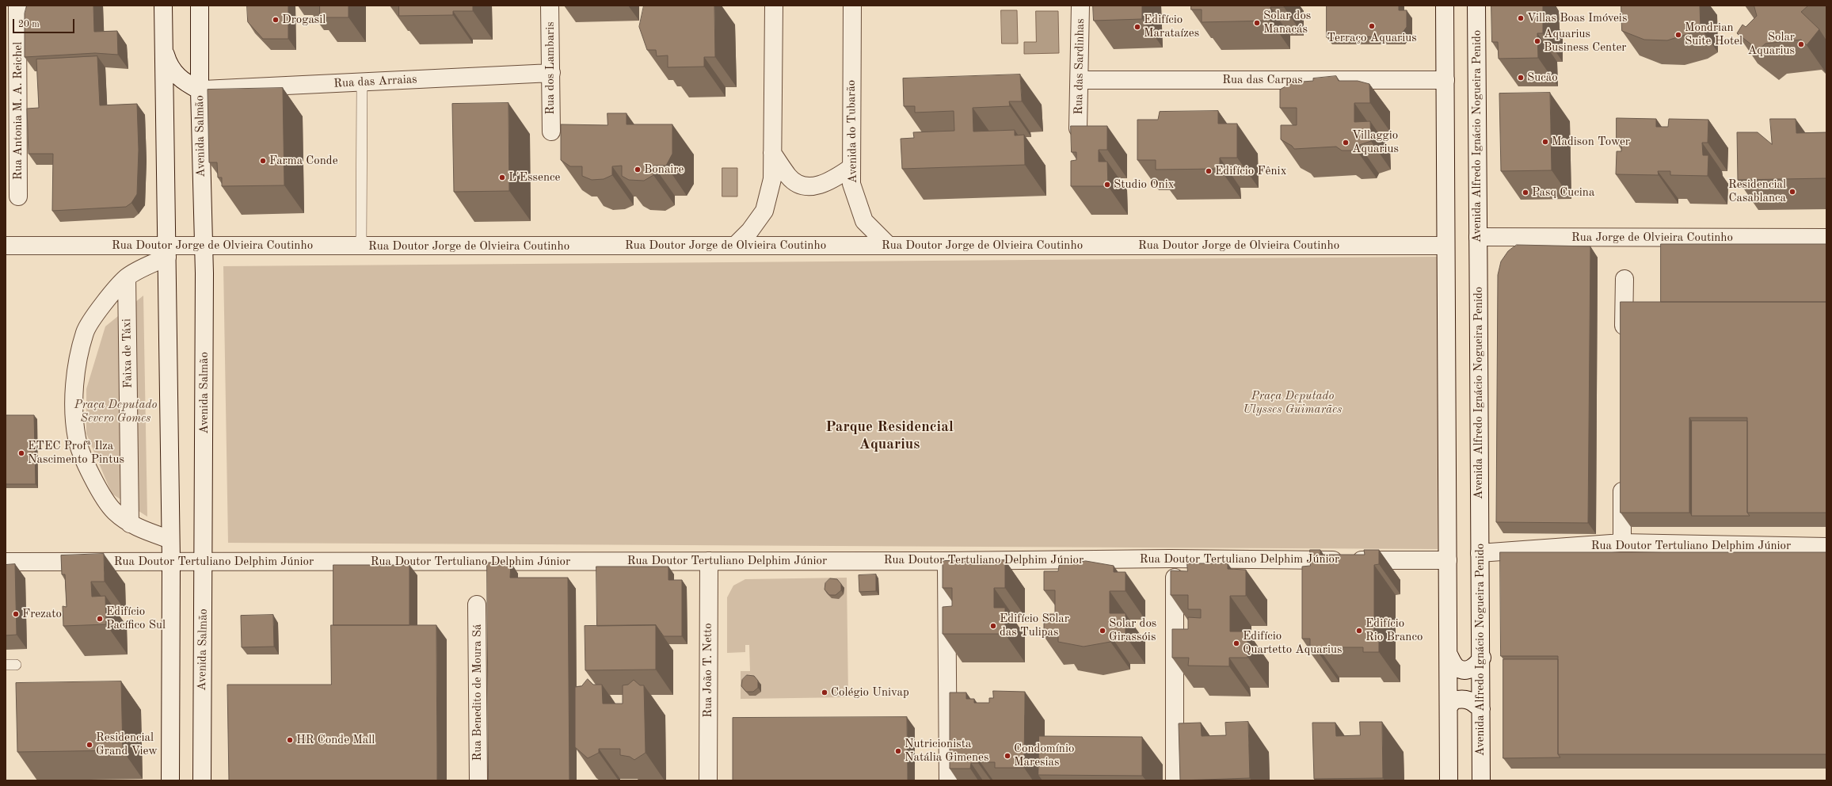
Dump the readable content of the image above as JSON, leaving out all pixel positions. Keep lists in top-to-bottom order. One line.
{"streets":{"street":["Rua das Sardinhas","Rua dos Lambaris","Rua das Carpas","Rua das Arraias","Rua Antonia M. A. Reichel","Avenida do Tubarão","Avenida Salmão","Avenida Alfredo Ignácio Nogueira Penido","Rua Jorge de Olvieira Coutinho","Rua Doutor Jorge de Olvieira Coutinho","Faixa de Táxi","Rua Doutor Tertuliano Delphim Júnior","Rua João T. Netto","Rua Benedito de Moura Sá"]},"crossings":[["Rua das Sardinhas","Rua das Carpas"],["Rua dos Lambaris","Rua das Arraias"],["Rua das Arraias","Avenida Salmão"],["Avenida do Tubarão","Rua Doutor Jorge de Olvieira Coutinho"],["Avenida Salmão","Rua Doutor Jorge de Olvieira Coutinho"],["Avenida Salmão","Rua Doutor Tertuliano Delphim Júnior"],["Avenida Alfredo Ignácio Nogueira Penido","Rua Jorge de Olvieira Coutinho"],["Avenida Alfredo Ignácio Nogueira Penido","Rua Doutor Tertuliano Delphim Júnior"],["Rua Doutor Tertuliano Delphim Júnior","Rua João T. Netto"]],"districts":["Parque Residencial Aquarius"],"parks":["Praça Deputado Ulysses Guimarães","Praça Deputado Severo Gomes"],"places":["Villas Boas Imóveis","Drogasil","Solar dos Manacás","Terraço Aquarius","Edifício Marataízes","Mondrian Suite Hotel","Aquarius Business Center","Solar Aquarius","Sucão","Madison Tower","Villaggio Aquarius","Farma Conde","Bonaire","Edifício Fênix","L'Essence","Studio Onix","Residencial Casablanca","Pasq Cucina","ETEC Profª Ilza Nascimento Pintus","Frezato","Edifício Pacífico Sul","Edifício Solar das Tulipas","Solar dos Girassóis","Edifício Rio Branco","Edifício Quartetto Aquarius","Colégio Univap","HR Conde Mall","Residencial Grand View","Nutricionista Natália Gimenes","Condomínio Maresias"],"scale_bar":"20 m"}
